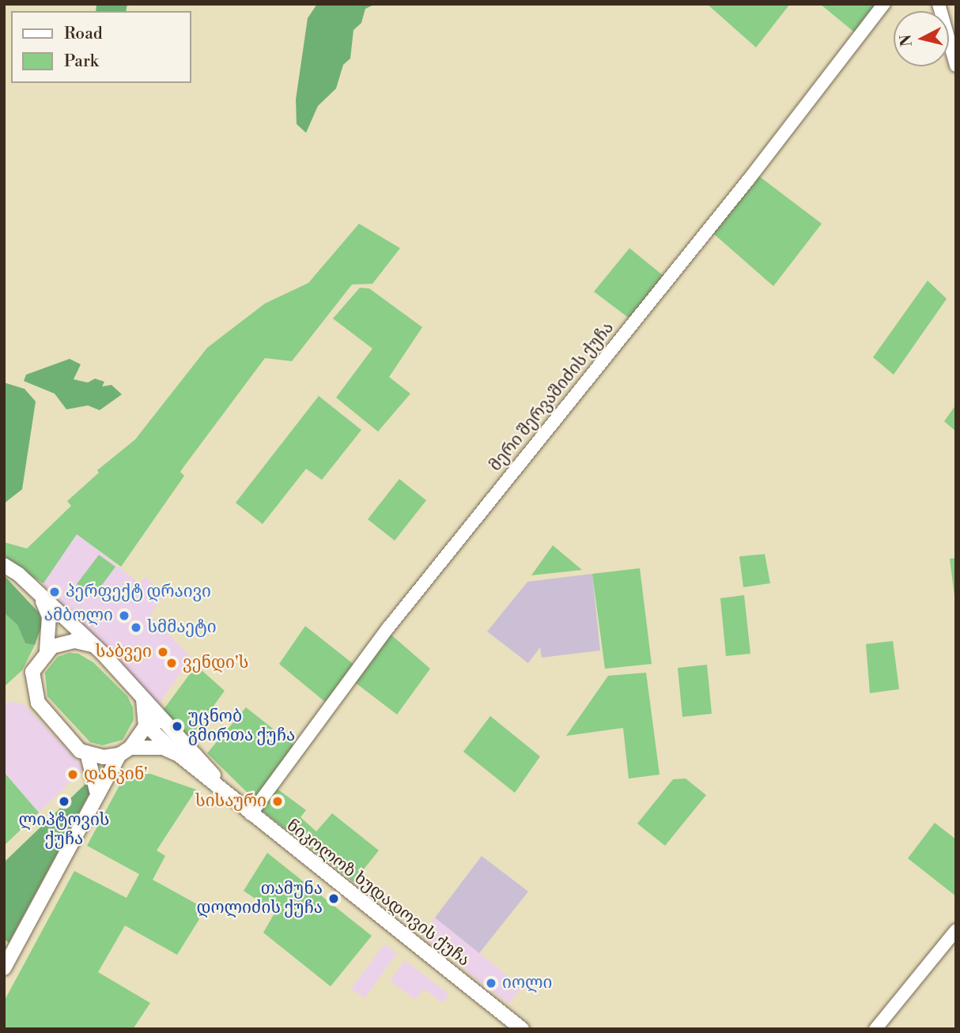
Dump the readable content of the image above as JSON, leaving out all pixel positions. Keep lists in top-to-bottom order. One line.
{"streets":{"main road":["ნიკოლოზ ხუდადოვის ქუჩა"],"street":["მერი შერვაშიძის ქუჩა"]},"crossings":[["მერი შერვაშიძის ქუჩა","ნიკოლოზ ხუდადოვის ქუჩა"]],"places":["პერფექტ დრაივი","ამბოლი","სმმაეტი","საბვეი","ვენდი'ს","უცნობ გმირთა ქუჩა","დანკინ'","ლიპტოვის ქუჩა","სისაური","თამუნა დოლიძის ქუჩა","იოლი"],"legend":["Road","Park"],"north":"left"}
